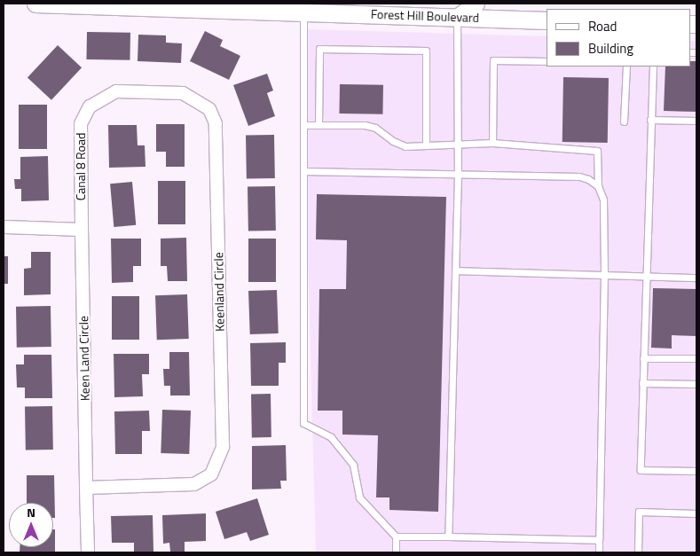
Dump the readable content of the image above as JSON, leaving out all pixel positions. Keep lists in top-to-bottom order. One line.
{"streets":{"main road":["Forest Hill Boulevard"],"street":["Canal 8 Road","Keenland Circle","Keen Land Circle"]},"crossings":[["Canal 8 Road","Keenland Circle"],["Canal 8 Road","Keen Land Circle"],["Keenland Circle","Keen Land Circle"]],"legend":["Road","Building"],"north":"top"}
